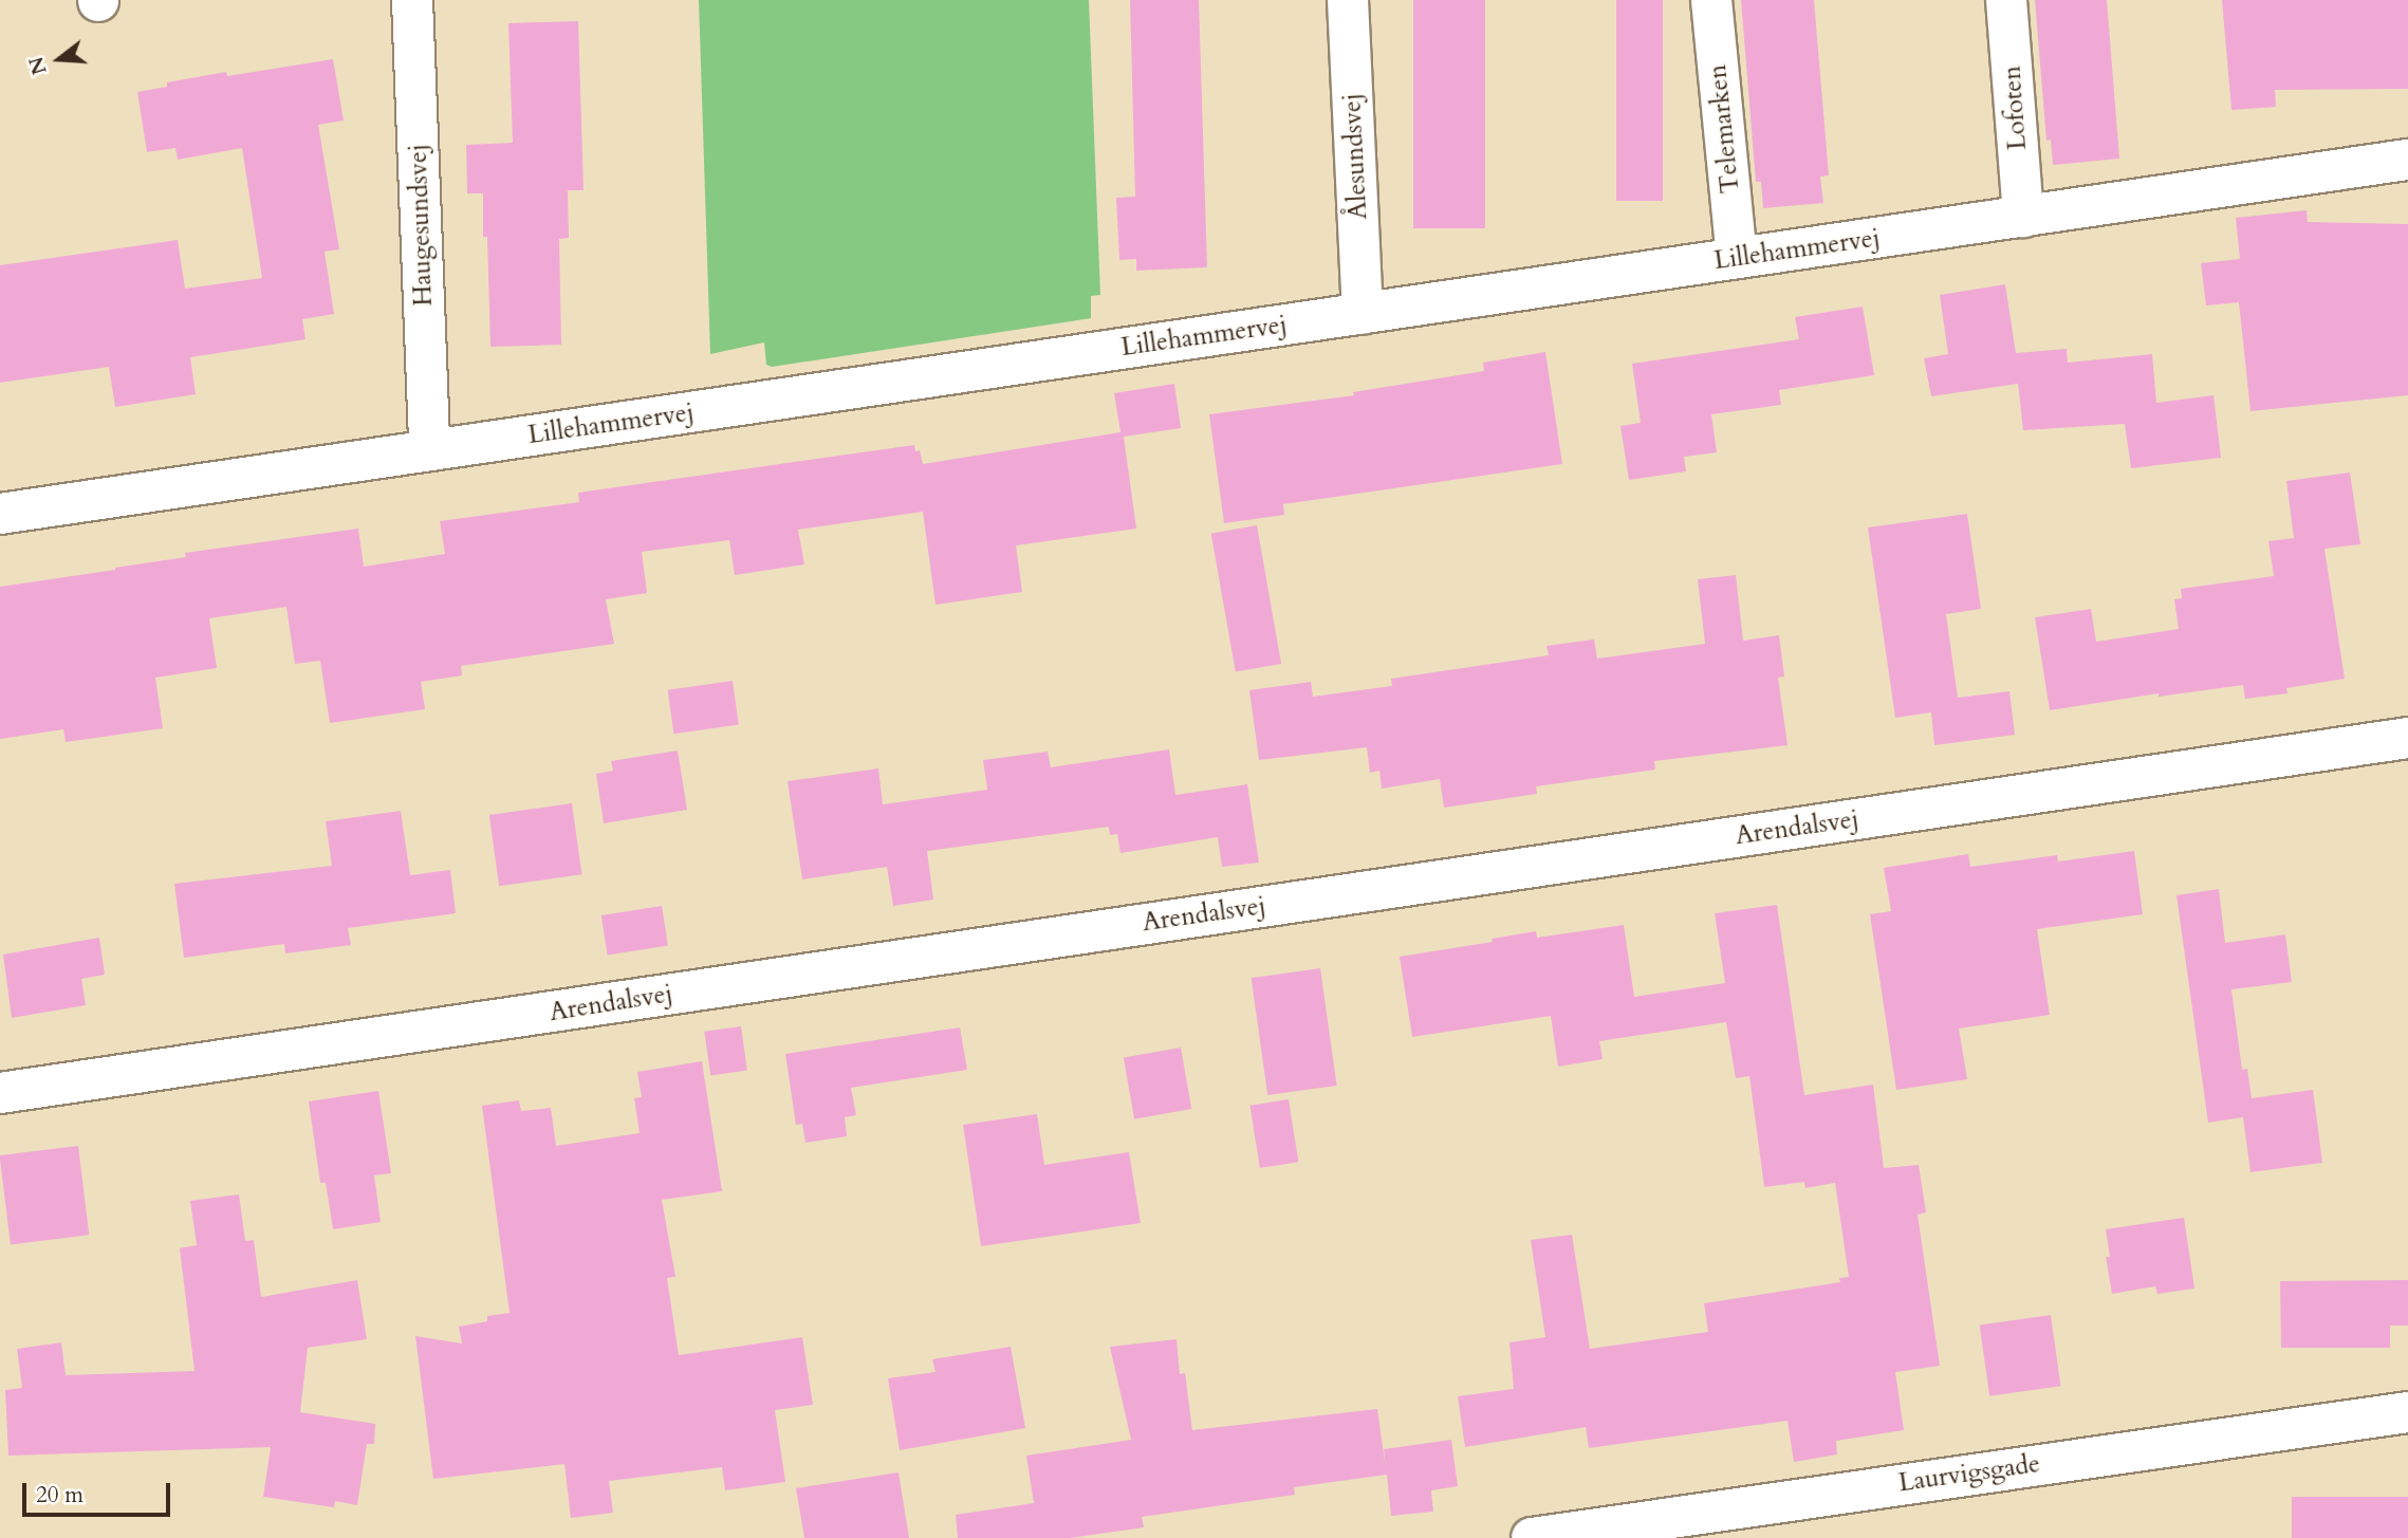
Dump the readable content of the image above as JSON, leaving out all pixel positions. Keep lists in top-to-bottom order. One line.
{"streets":{"street":["Lofoten","Telemarken","Ålesundsvej","Haugesundsvej","Lillehammervej","Arendalsvej","Laurvigsgade"]},"crossings":[["Lofoten","Lillehammervej"],["Telemarken","Lillehammervej"],["Ålesundsvej","Lillehammervej"],["Haugesundsvej","Lillehammervej"]],"scale_bar":"20 m","north":"left"}
